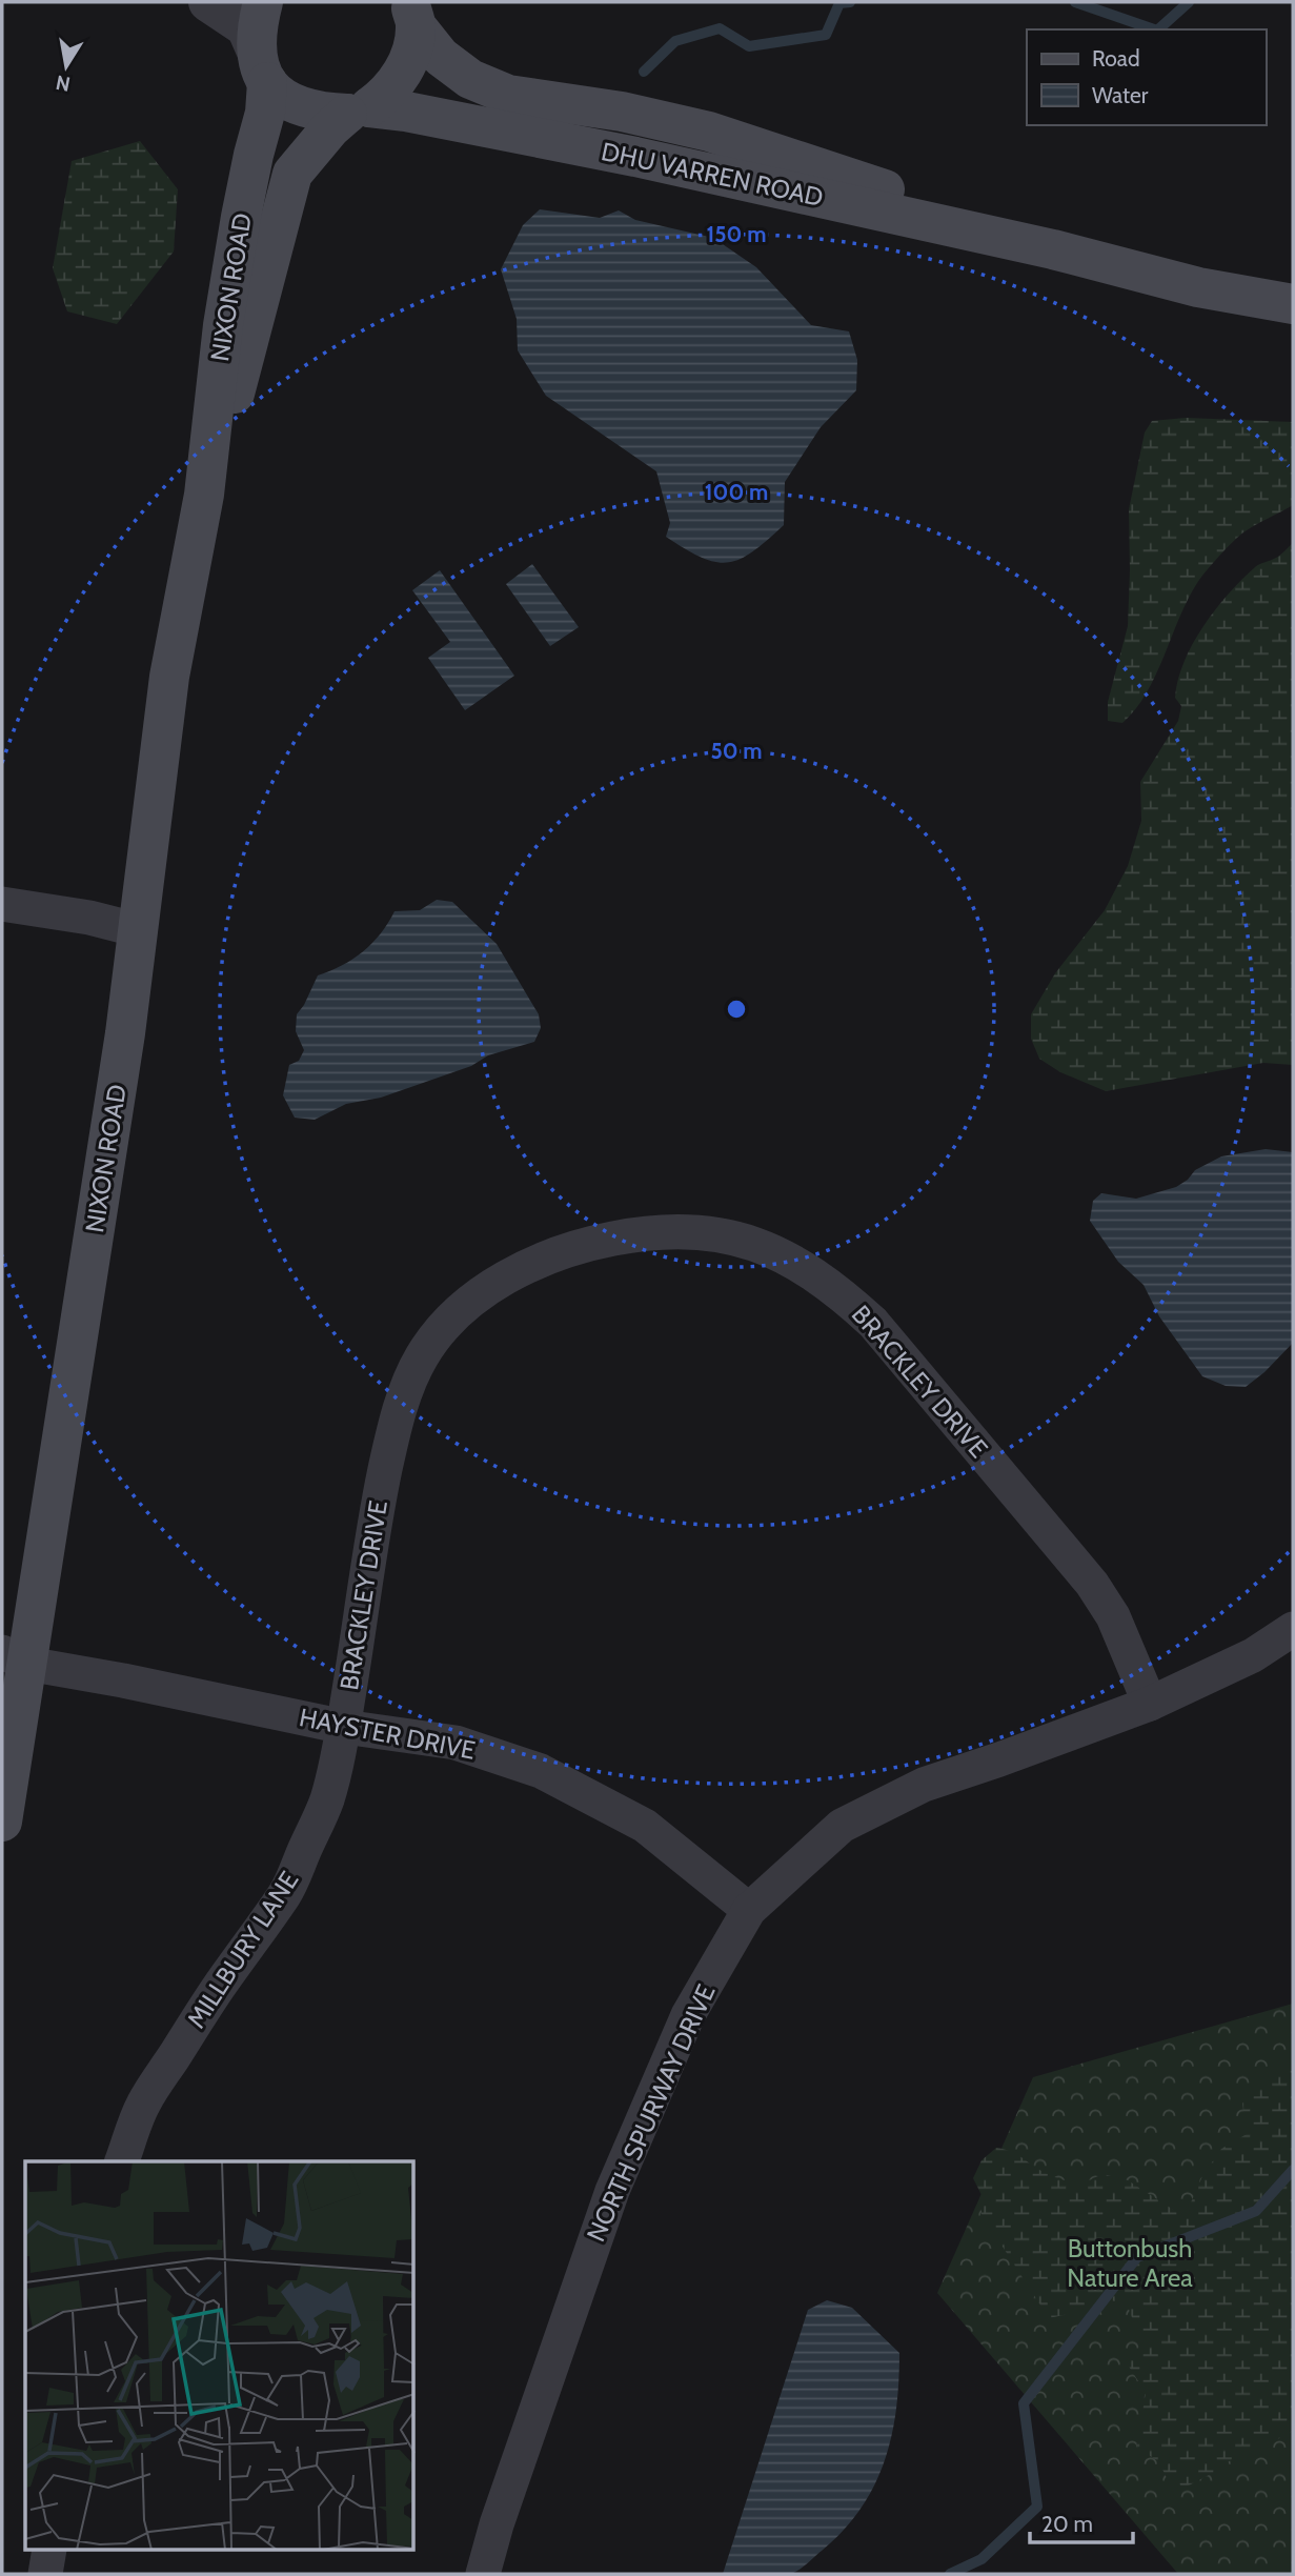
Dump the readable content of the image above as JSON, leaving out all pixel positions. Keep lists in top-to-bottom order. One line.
{"streets":{"main road":["DHU VARREN ROAD","NIXON ROAD"],"street":["BRACKLEY DRIVE","HAYSTER DRIVE","MILLBURY LANE","NORTH SPURWAY DRIVE"]},"crossings":[["DHU VARREN ROAD","NIXON ROAD"],["NIXON ROAD","HAYSTER DRIVE"],["BRACKLEY DRIVE","HAYSTER DRIVE"],["BRACKLEY DRIVE","MILLBURY LANE"],["BRACKLEY DRIVE","NORTH SPURWAY DRIVE"],["HAYSTER DRIVE","MILLBURY LANE"],["HAYSTER DRIVE","NORTH SPURWAY DRIVE"]],"parks":["Buttonbush Nature Area"],"legend":["Road","Water"],"scale_bar":"20 m","north":"bottom","rings":["150 m","100 m","50 m"]}
